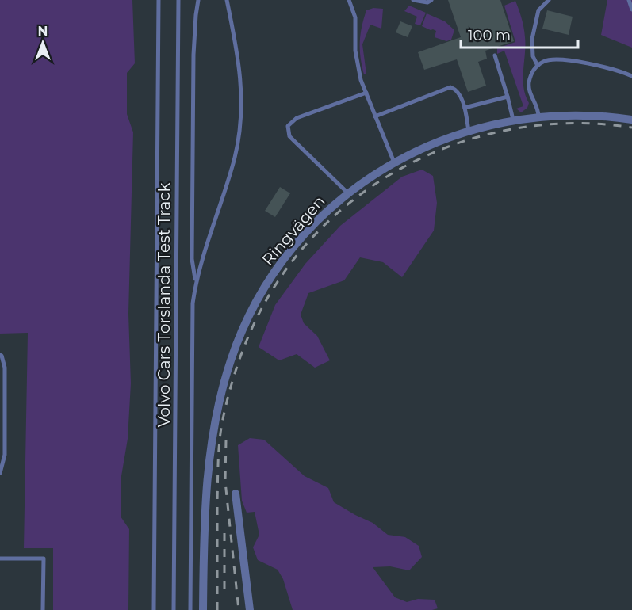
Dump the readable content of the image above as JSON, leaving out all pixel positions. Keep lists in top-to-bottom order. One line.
{"streets":{"street":["Ringvägen"],"lane":["Volvo Cars Torslanda Test Track"]},"scale_bar":"100 m","north":"top"}
